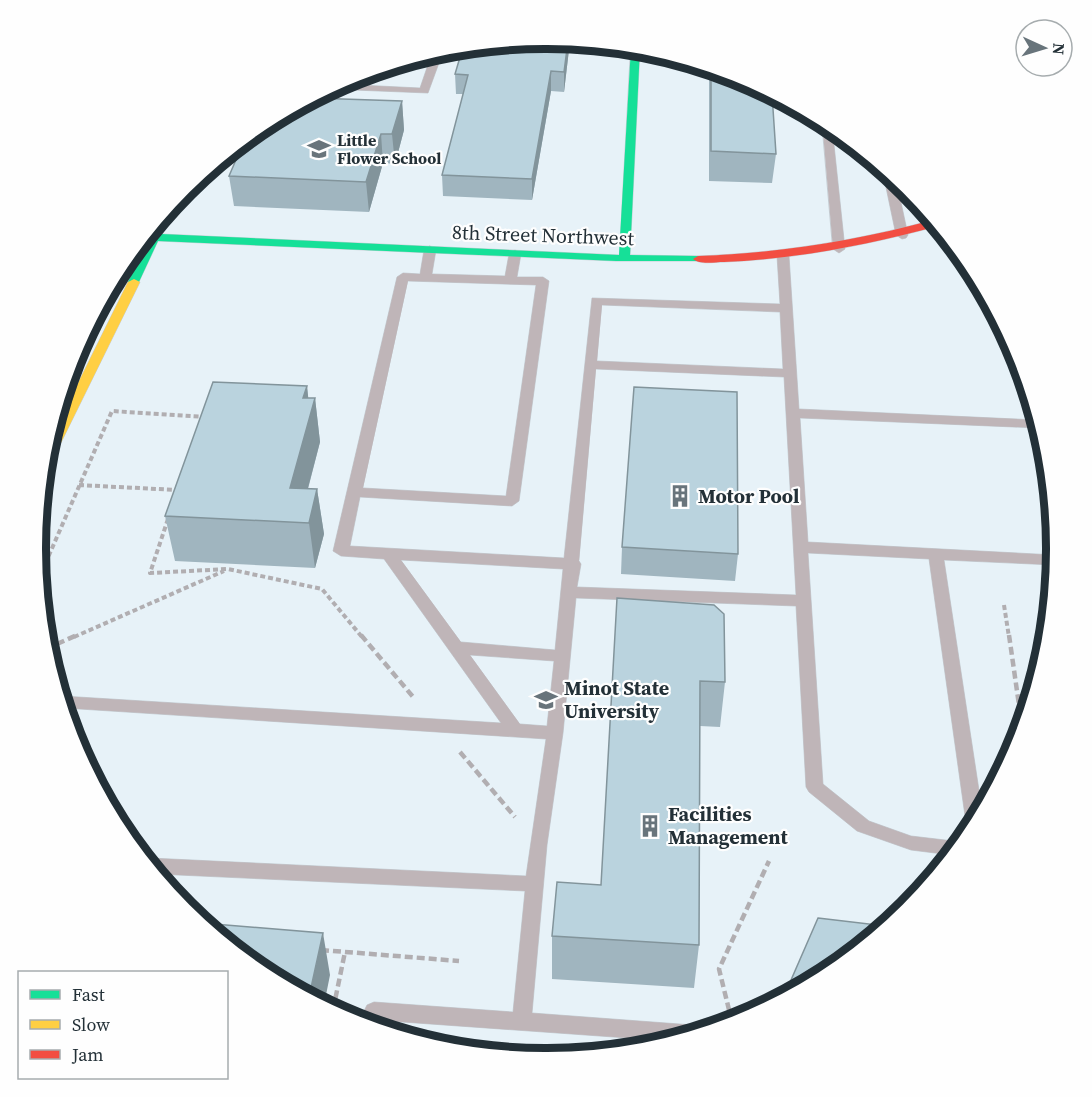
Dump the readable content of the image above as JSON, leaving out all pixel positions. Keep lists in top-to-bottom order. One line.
{"streets":{"street":["8th Street Northwest"]},"places":{"school or university":["Little Flower School","Minot State University"],"building":["Motor Pool","Facilities Management"]},"legend":["Fast","Slow","Jam"],"north":"right"}
